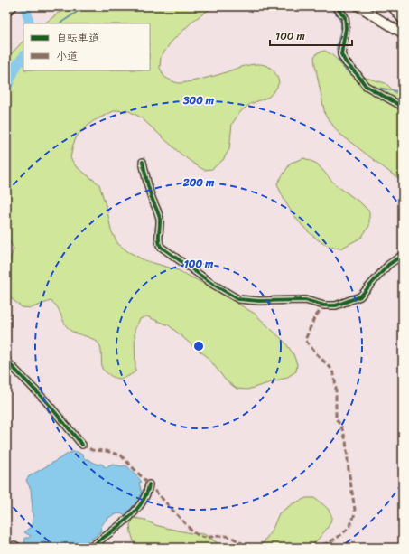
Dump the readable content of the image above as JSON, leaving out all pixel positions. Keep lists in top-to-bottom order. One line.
{"legend":["自転車道","小道"],"scale_bar":"100 m","rings":["300 m","200 m","100 m"]}
